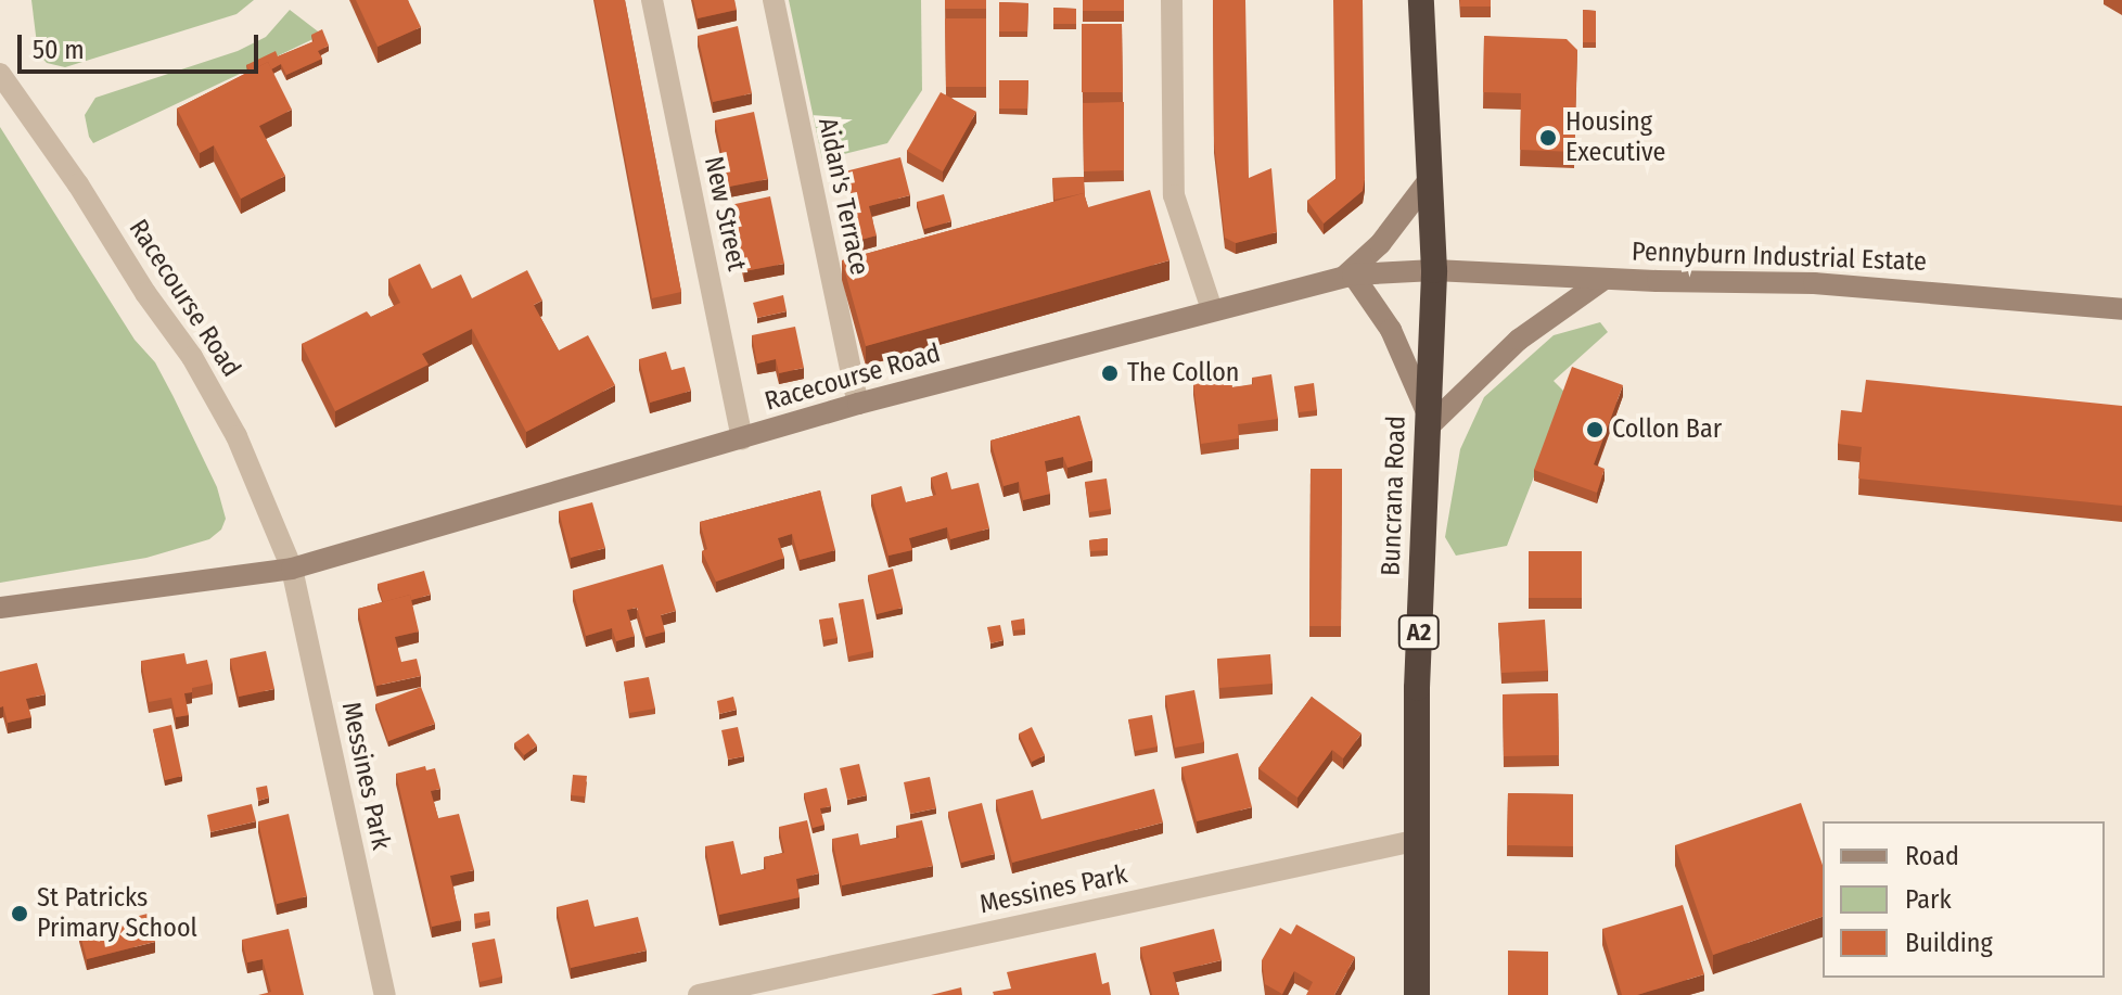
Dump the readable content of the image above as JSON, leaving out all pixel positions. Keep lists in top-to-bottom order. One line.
{"streets":{"highway":["Buncrana Road","A2"],"main road":["Pennyburn Industrial Estate","Racecourse Road"],"street":["Aidan's Terrace","New Street","Messines Park"]},"crossings":[["Aidan's Terrace","Racecourse Road"],["New Street","Racecourse Road"],["Pennyburn Industrial Estate","Racecourse Road"],["Pennyburn Industrial Estate","Buncrana Road"],["Racecourse Road","Buncrana Road"],["Racecourse Road","Messines Park"],["Buncrana Road","Messines Park"]],"places":["Housing Executive","The Collon","Collon Bar","St Patricks Primary School"],"legend":["Road","Park","Building"],"scale_bar":"50 m"}
